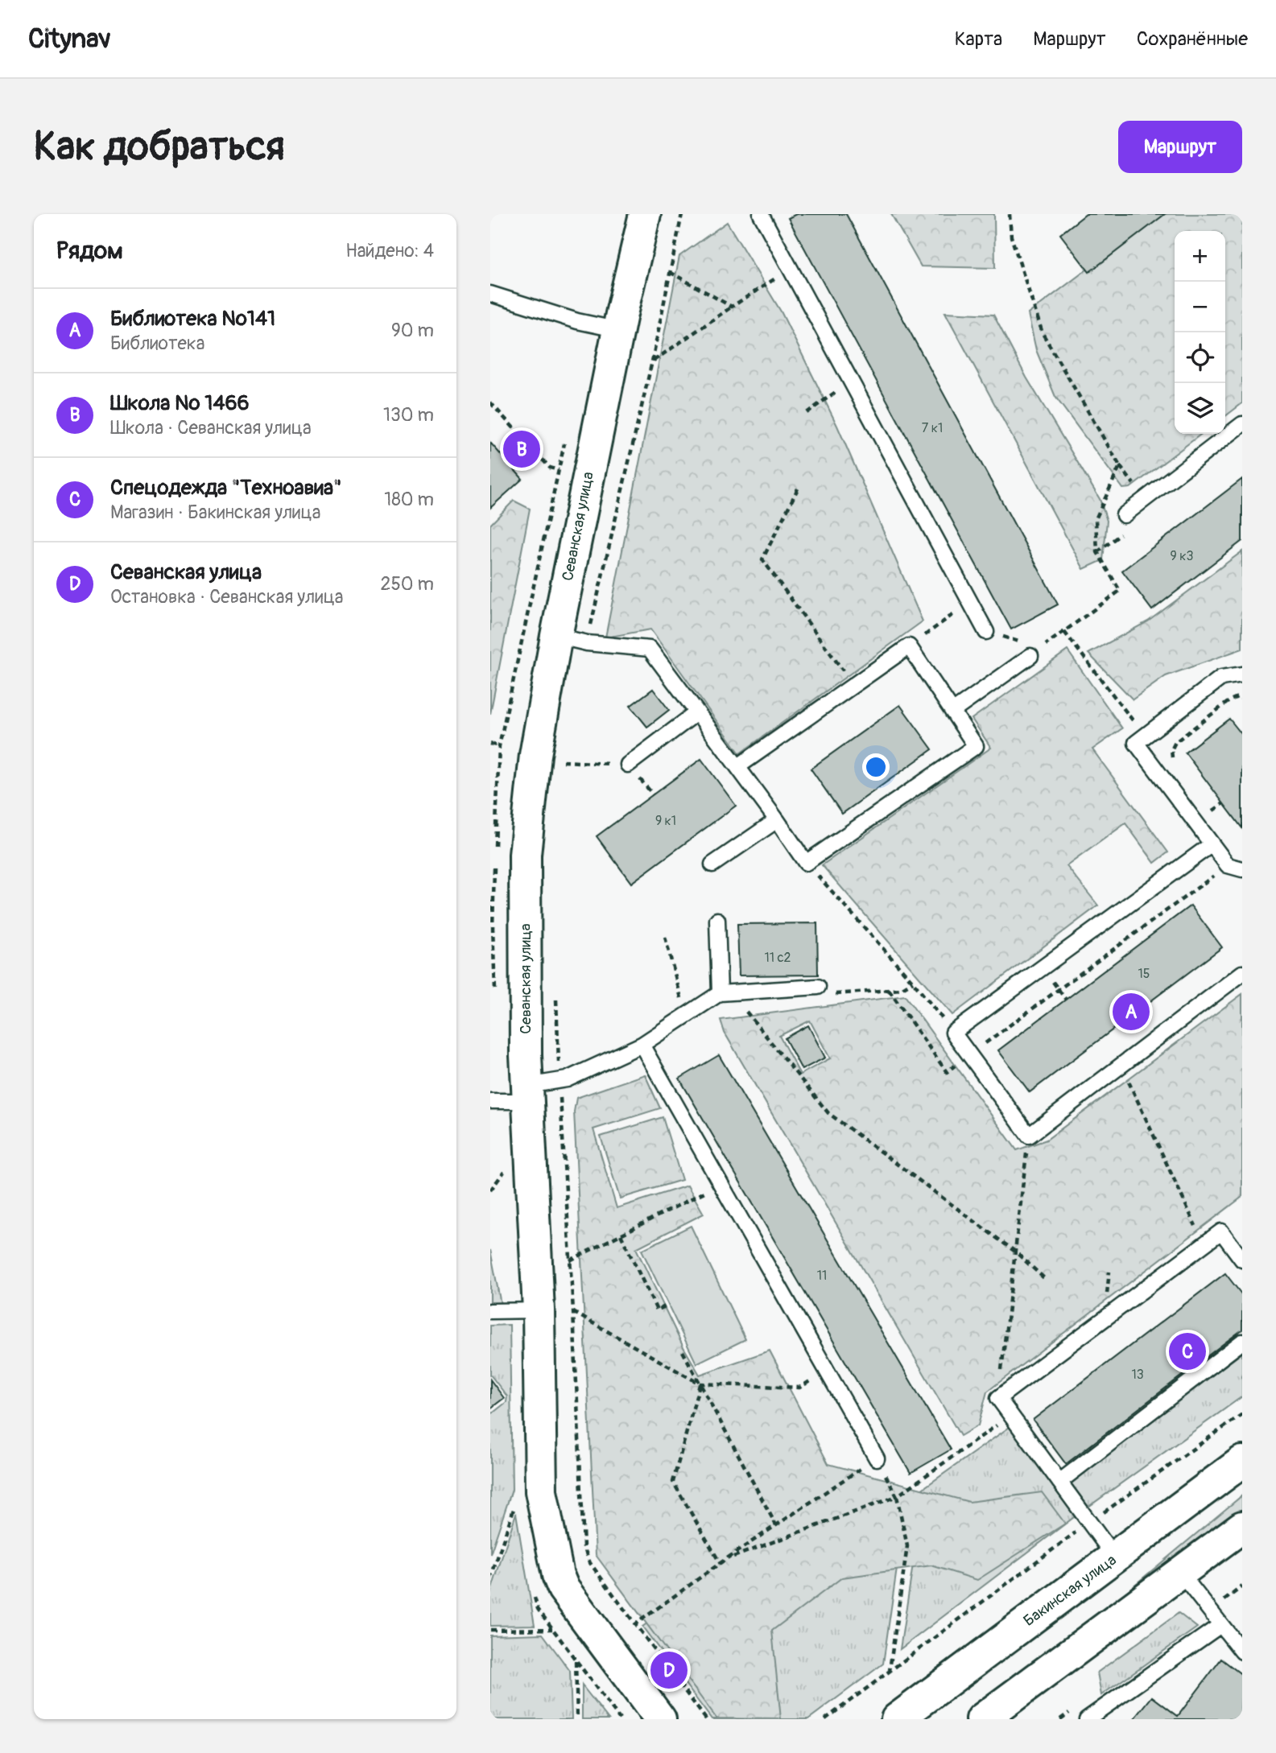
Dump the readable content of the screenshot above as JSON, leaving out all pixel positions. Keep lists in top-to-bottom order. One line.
{"streets":{"street":["Севанская улица","Бакинская улица"]},"house_numbers":["7 к1","9 к3","9 к1","11 с2","15","11","13"],"page":{"header":"Citynav","nav":["Карта","Маршрут","Сохранённые"],"buttons":"Маршрут","title":"Как добраться","heading":["Рядом","Найдено: 4"],"map_buttons":["+","−"],"list":[{"mark":"A","name":"Библиотека №141","note":"Библиотека","value":"90 m"},{"mark":"B","name":"Школа № 1466","note":"Школа · Севанская улица","value":"130 m"},{"mark":"C","name":"Спецодежда \"Техноавиа\"","note":"Магазин · Бакинская улица","value":"180 m"},{"mark":"D","name":"Севанская улица","note":"Остановка · Севанская улица","value":"250 m"}],"pins":["B","A","C","D"]}}
